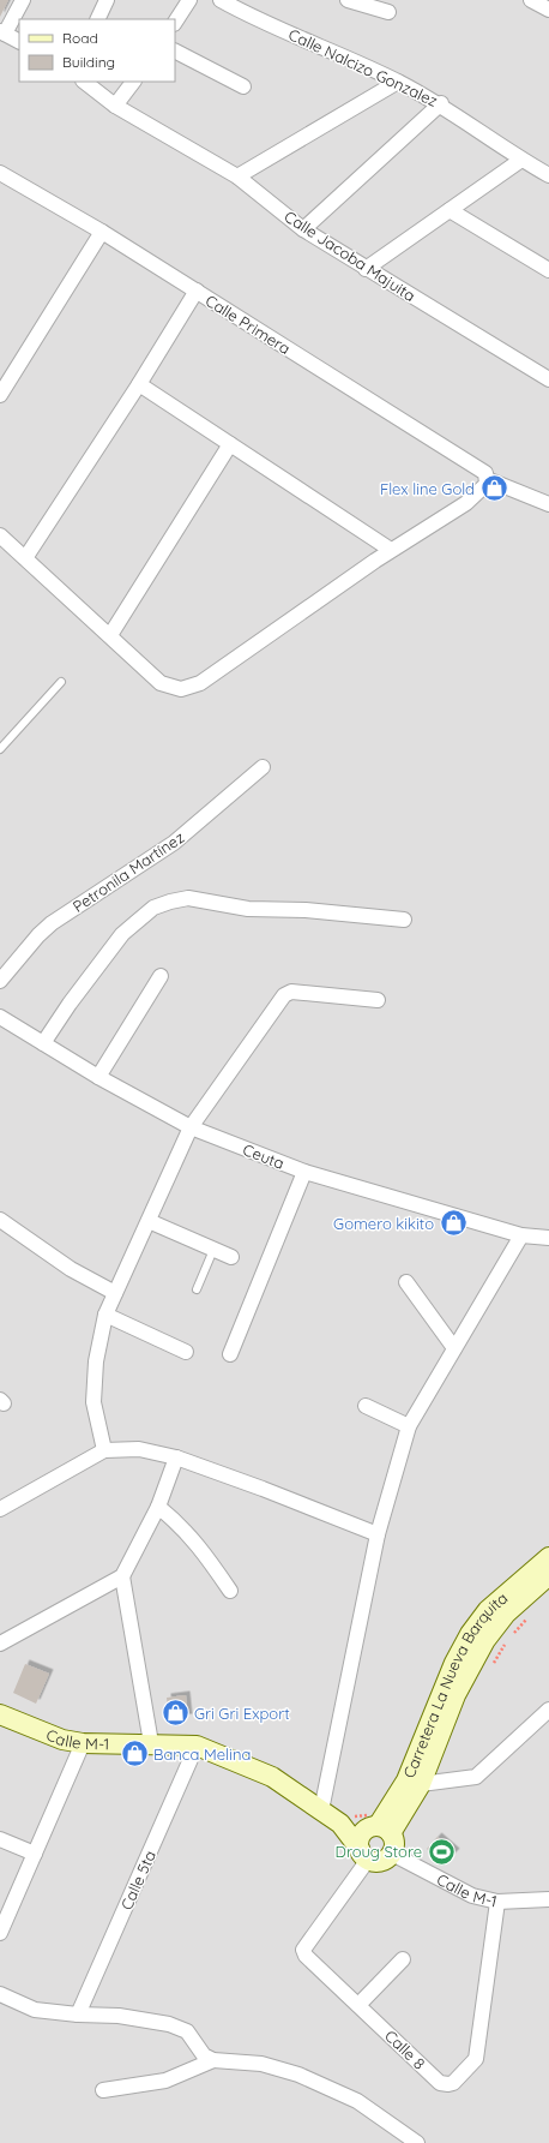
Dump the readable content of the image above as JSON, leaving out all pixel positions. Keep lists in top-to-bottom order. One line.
{"streets":{"street":["Calle Nalcizo Gonzalez","Calle Jacoba Majuita","Calle Primera","Petronila Martínez","Ceuta","Carretera La Nueva Barquita","Calle M-1","Calle 5ta","Calle 8"]},"crossings":[["Carretera La Nueva Barquita","Calle M-1"],["Carretera La Nueva Barquita","Calle 8"],["Calle M-1","Calle 5ta"],["Calle M-1","Calle 8"]],"places":{"shop":["Flex line Gold","Gomero kikito","Gri Gri Export","Banca Melina"],"sports":["Droug Store"]},"legend":["Road","Building"]}
